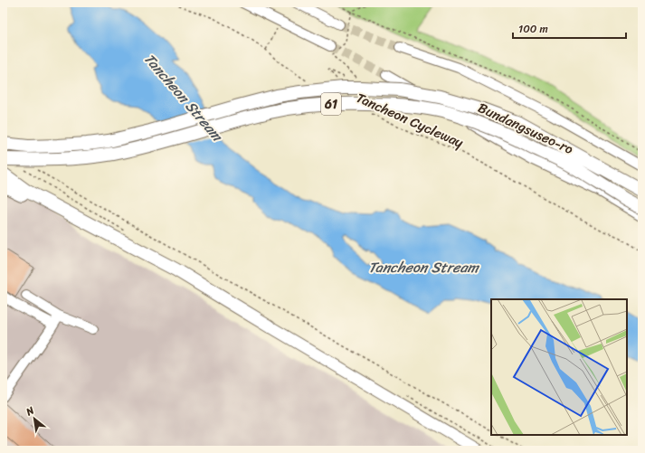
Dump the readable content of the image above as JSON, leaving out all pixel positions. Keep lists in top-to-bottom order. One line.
{"streets":{"highway":["61","Bundangsuseo-ro"],"path":["Tancheon Cycleway"]},"water":["Tancheon Stream"],"scale_bar":"100 m","north":"top left"}
